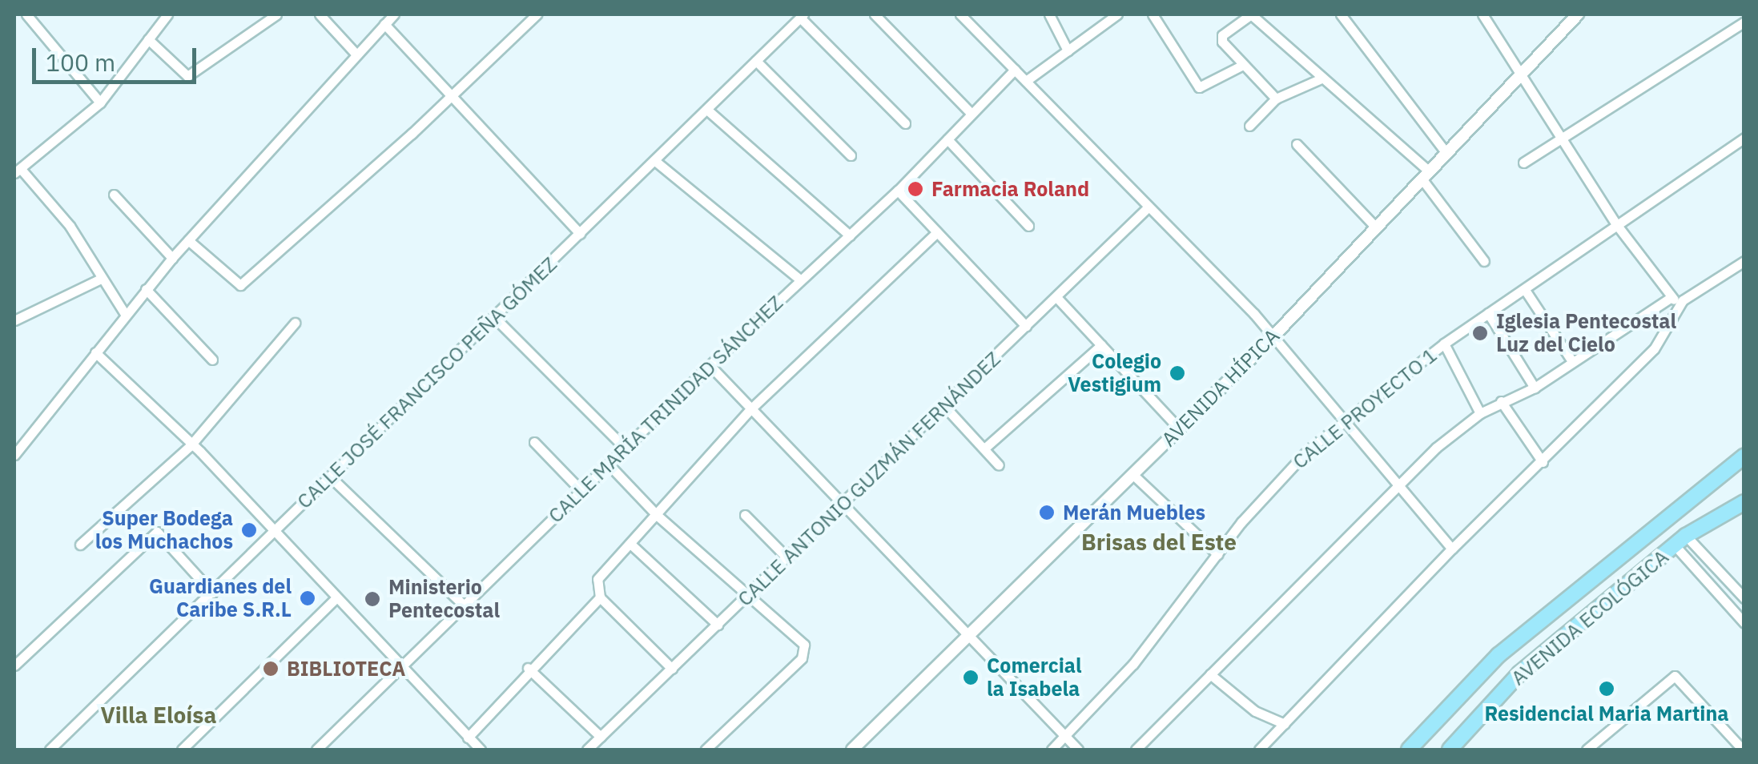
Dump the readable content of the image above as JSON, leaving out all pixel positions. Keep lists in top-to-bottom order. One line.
{"streets":{"main road":["AVENIDA ECOLÓGICA"],"street":["CALLE JOSÉ FRANCISCO PEÑA GÓMEZ","AVENIDA HÍPICA","CALLE PROYECTO 1","CALLE MARÍA TRINIDAD SÁNCHEZ","CALLE ANTONIO GUZMÁN FERNÁNDEZ"]},"districts":["Brisas del Este","Villa Eloísa"],"places":["Farmacia Roland","Iglesia Pentecostal Luz del Cielo","Colegio Vestigium","Merán Muebles","Super Bodega los Muchachos","Guardianes del Caribe S.R.L","Ministerio Pentecostal","BIBLIOTECA","Comercial la Isabela","Residencial Maria Martina"],"scale_bar":"100 m"}
